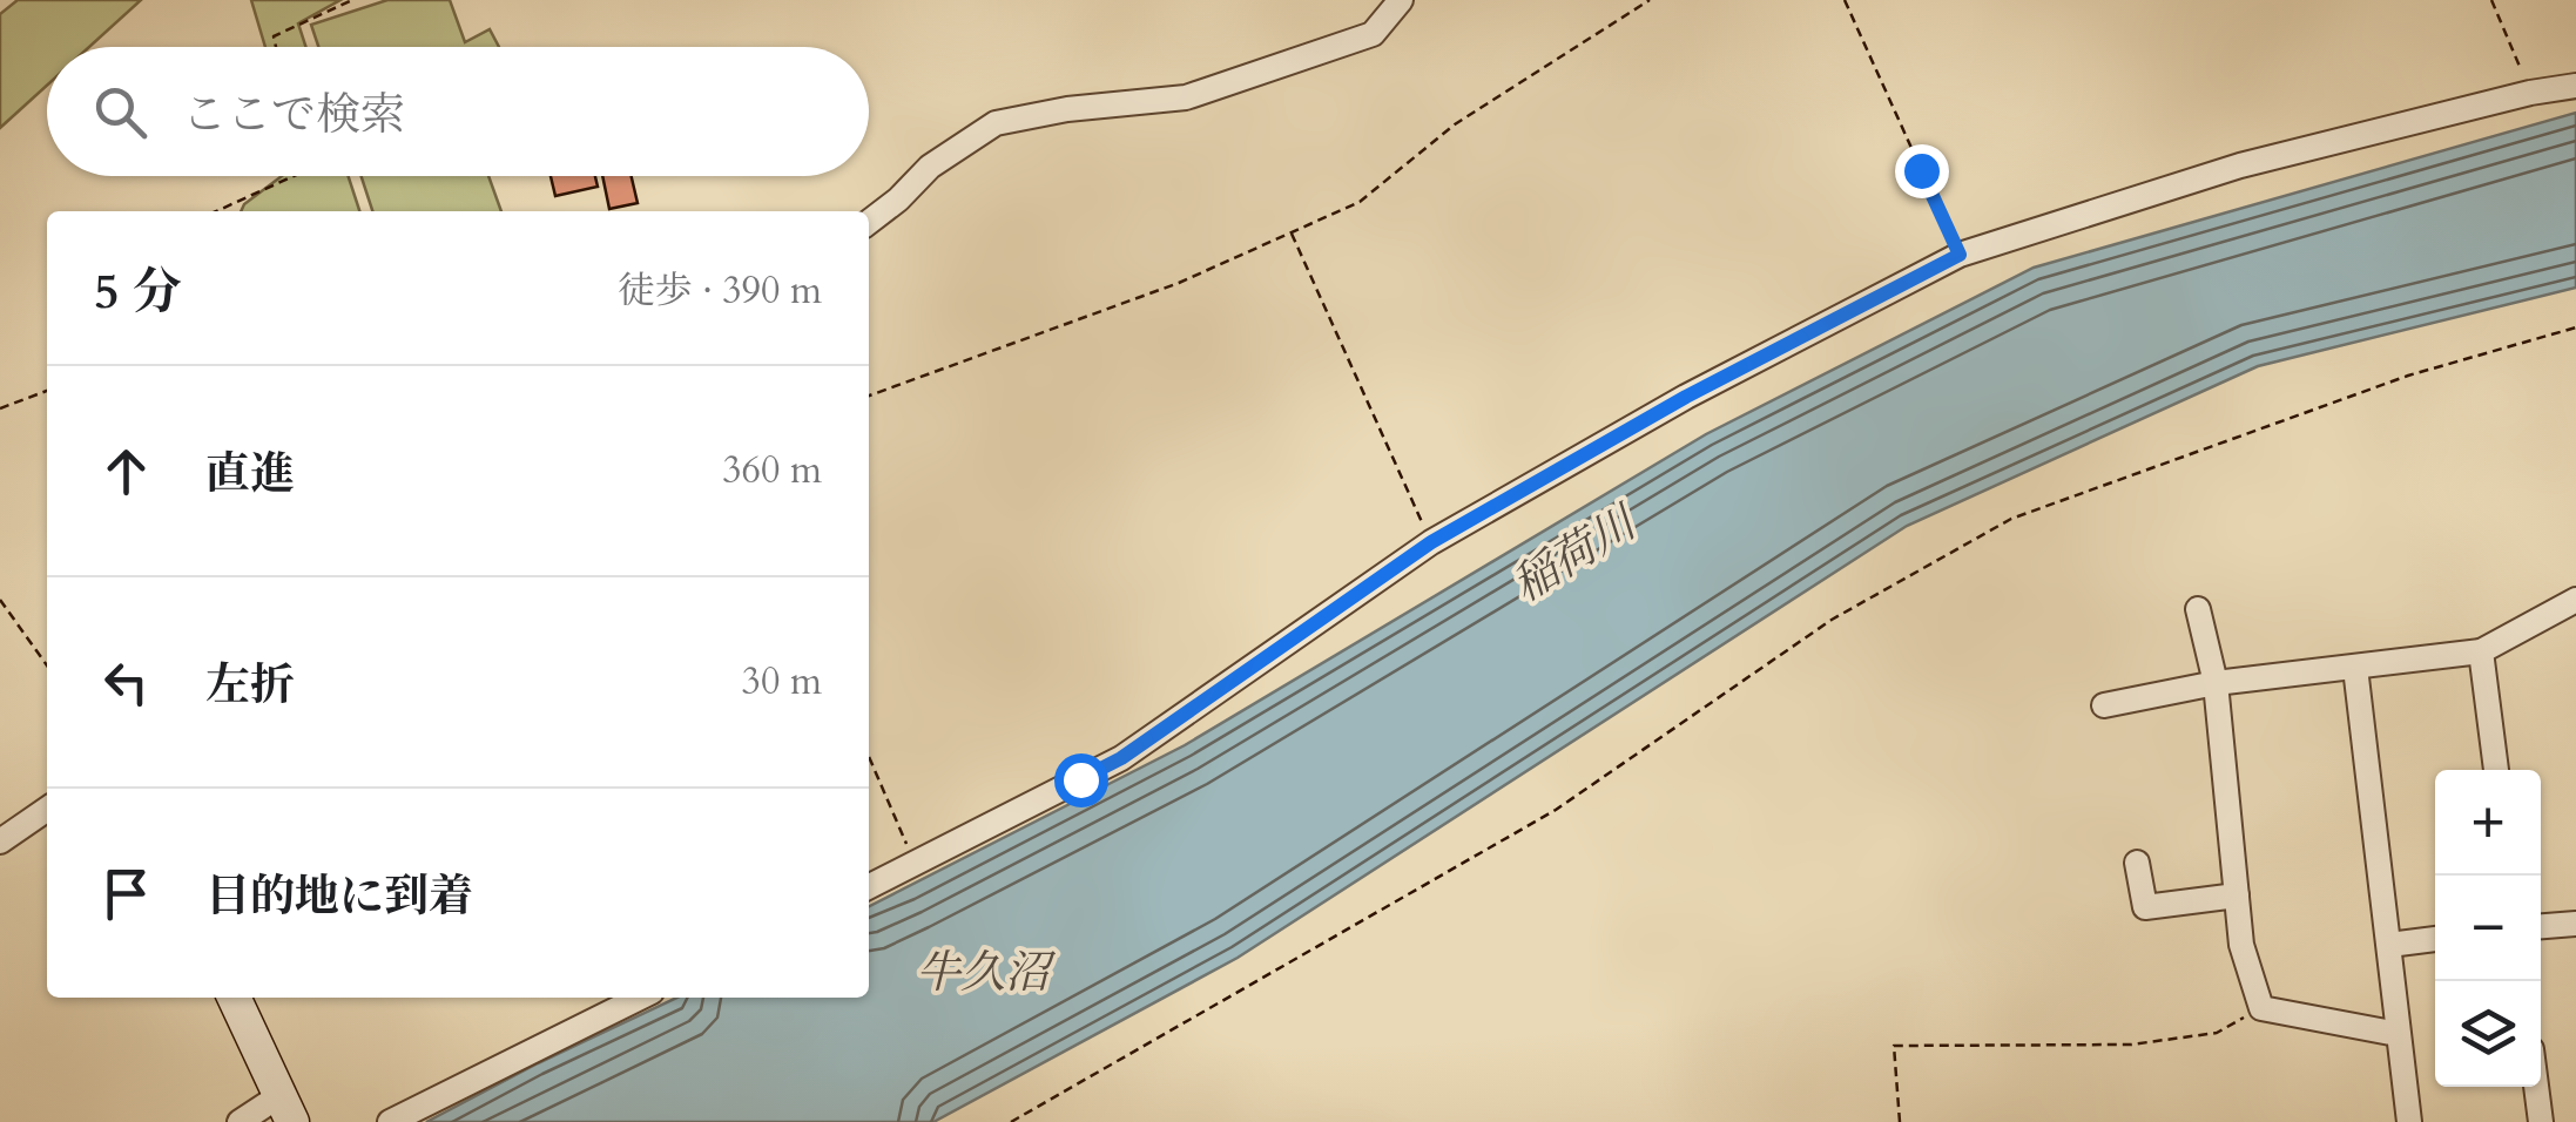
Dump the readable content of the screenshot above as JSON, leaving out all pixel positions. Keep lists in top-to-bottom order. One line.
{"water":["稲荷川","牛久沼"],"page":{"search":"ここで検索","heading":["5 分","徒歩 · 390 m"],"list":[["直進","360 m"],["左折","30 m"],"目的地に到着"],"map_buttons":["+","−"]}}
